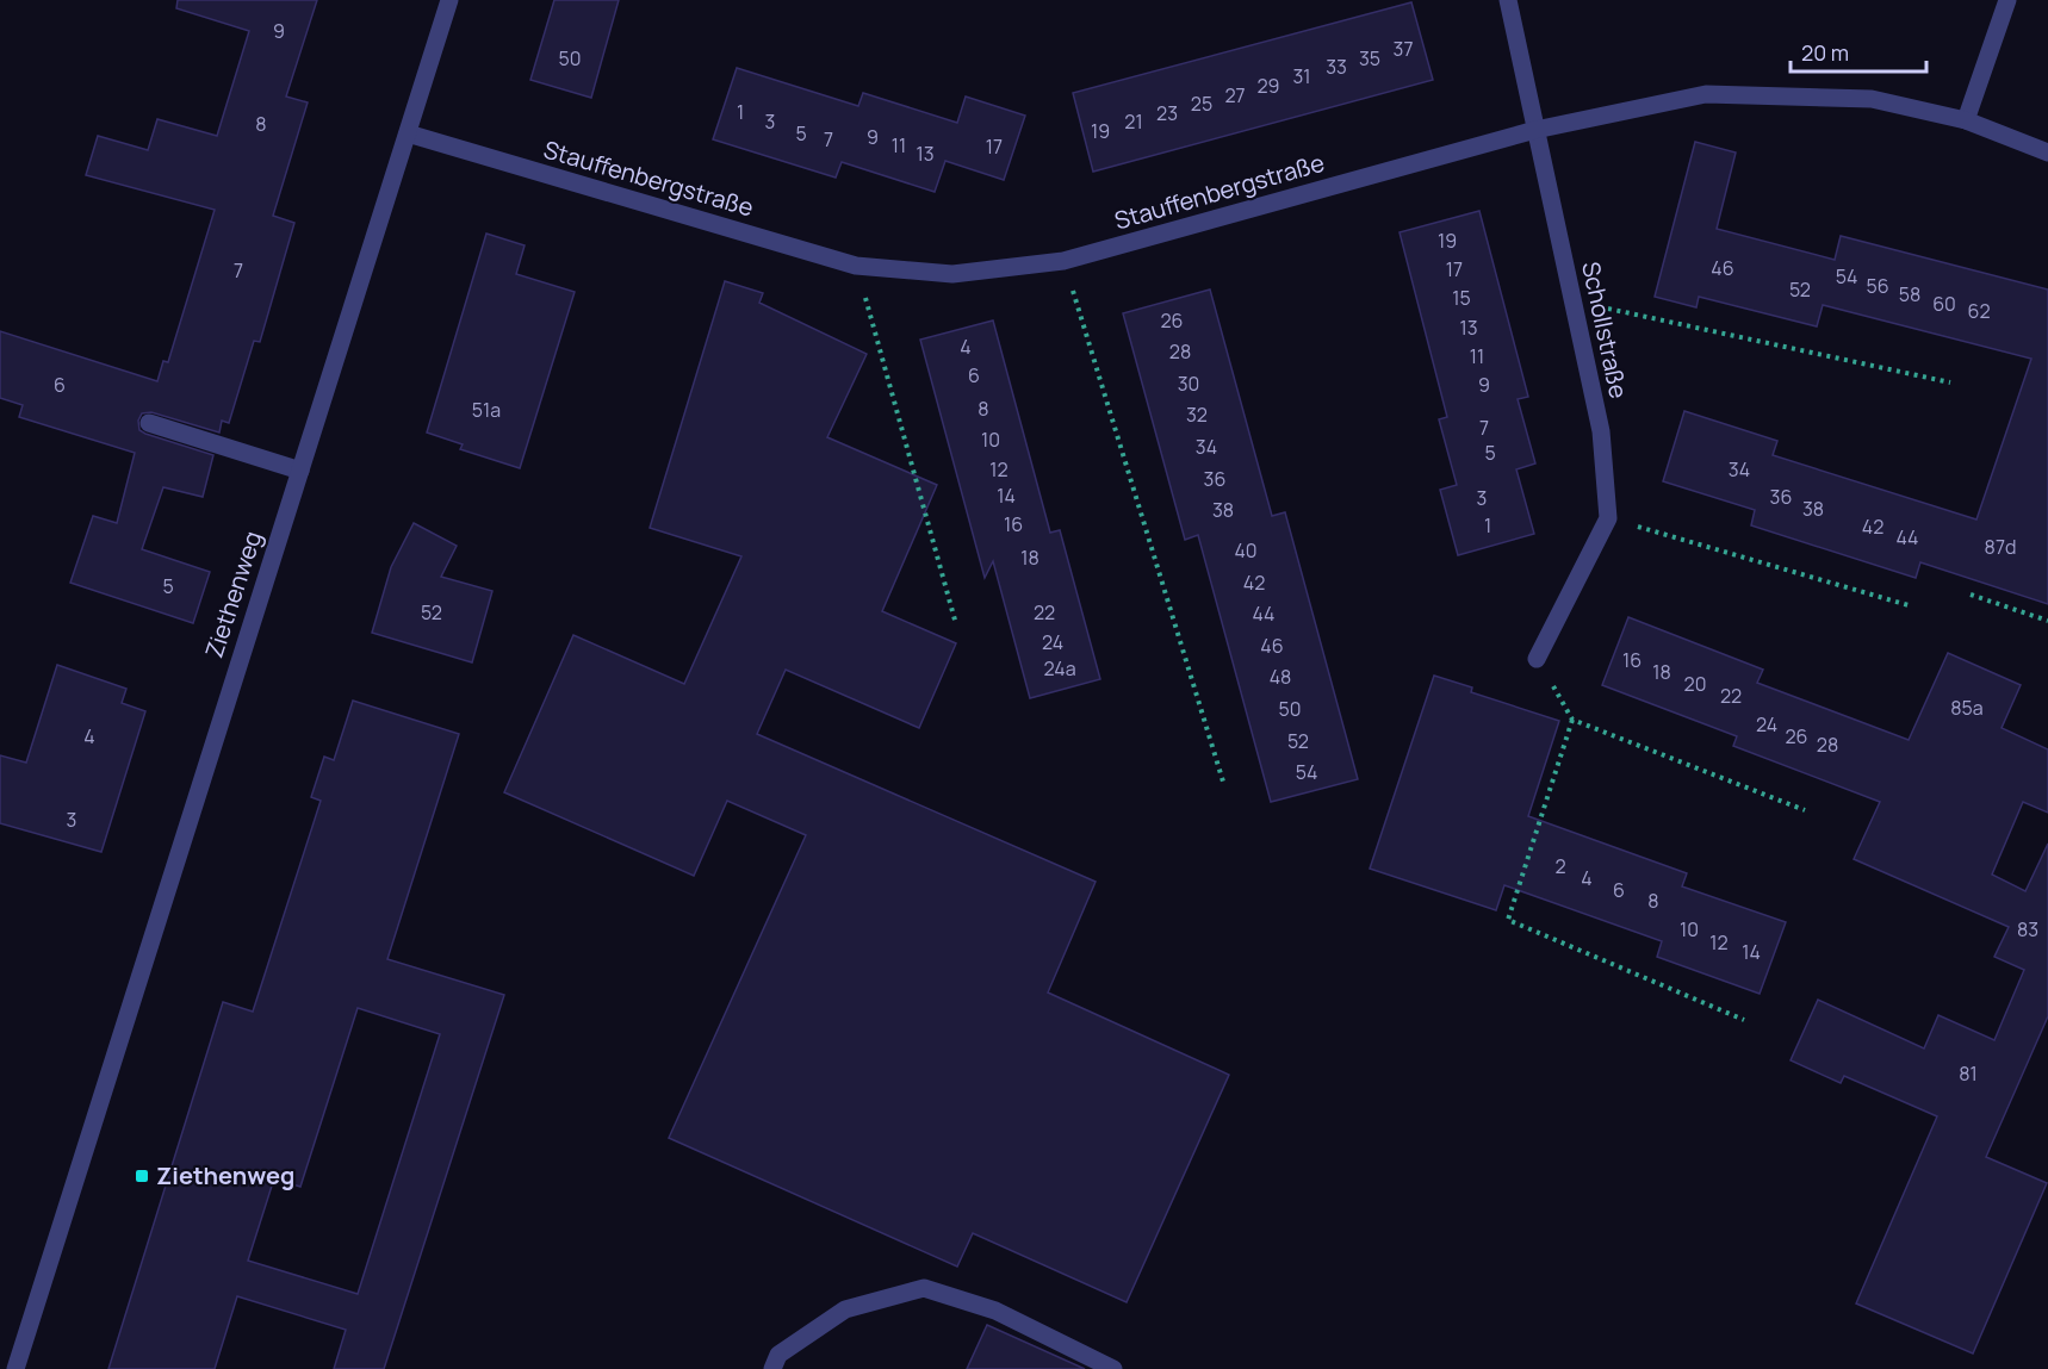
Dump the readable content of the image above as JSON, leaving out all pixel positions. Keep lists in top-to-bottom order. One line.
{"streets":{"street":["Stauffenbergstraße","Schollstraße","Ziethenweg"]},"crossings":[["Stauffenbergstraße","Schollstraße"],["Stauffenbergstraße","Ziethenweg"]],"places":{"transit":["Ziethenweg"]},"house_numbers":["9","37","50","35","33","31","29","27","25","1","23","3","21","8","19","5","9","7","11","17","13","19","46","17","7","54","56","52","58","15","60","62","26","13","4","28","11","6","30","6","9","8","51a","32","7","10","34","5","12","34","36","14","36","3","38","38","16","1","42","44","87d","40","18","42","5","52","22","44","24","46","16","24a","18","48","20","22","85a","50","24","4","26","52","28","54","3","2","4","6","8","10","83","12","14","81"],"scale_bar":"20 m"}
